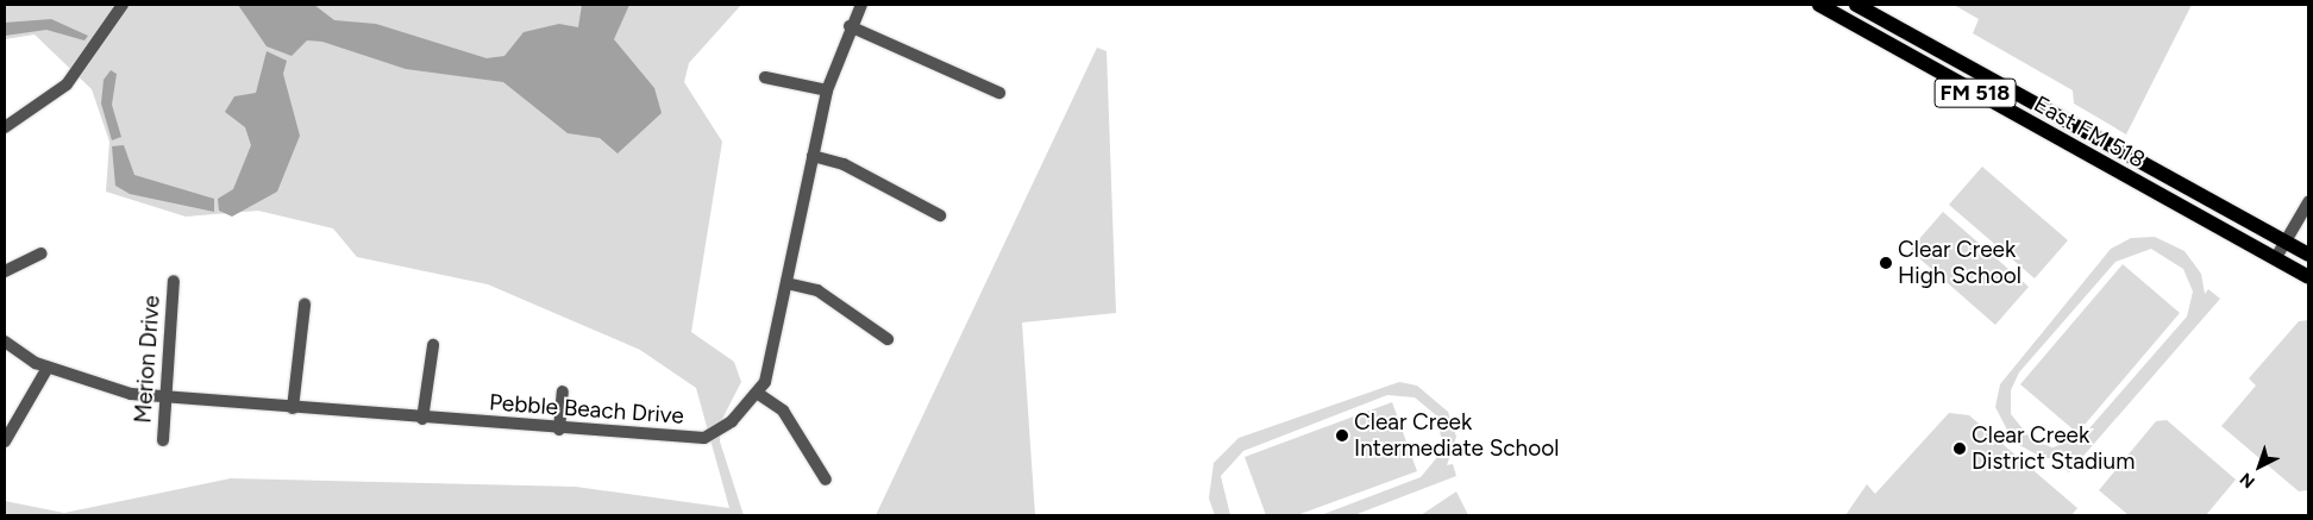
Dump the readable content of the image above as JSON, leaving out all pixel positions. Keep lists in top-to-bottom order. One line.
{"streets":{"main road":["FM 518","East FM 518"],"street":["Merion Drive","Pebble Beach Drive"]},"crossings":[["Merion Drive","Pebble Beach Drive"]],"places":["Clear Creek High School","Clear Creek Intermediate School","Clear Creek District Stadium"],"north":"bottom left"}
